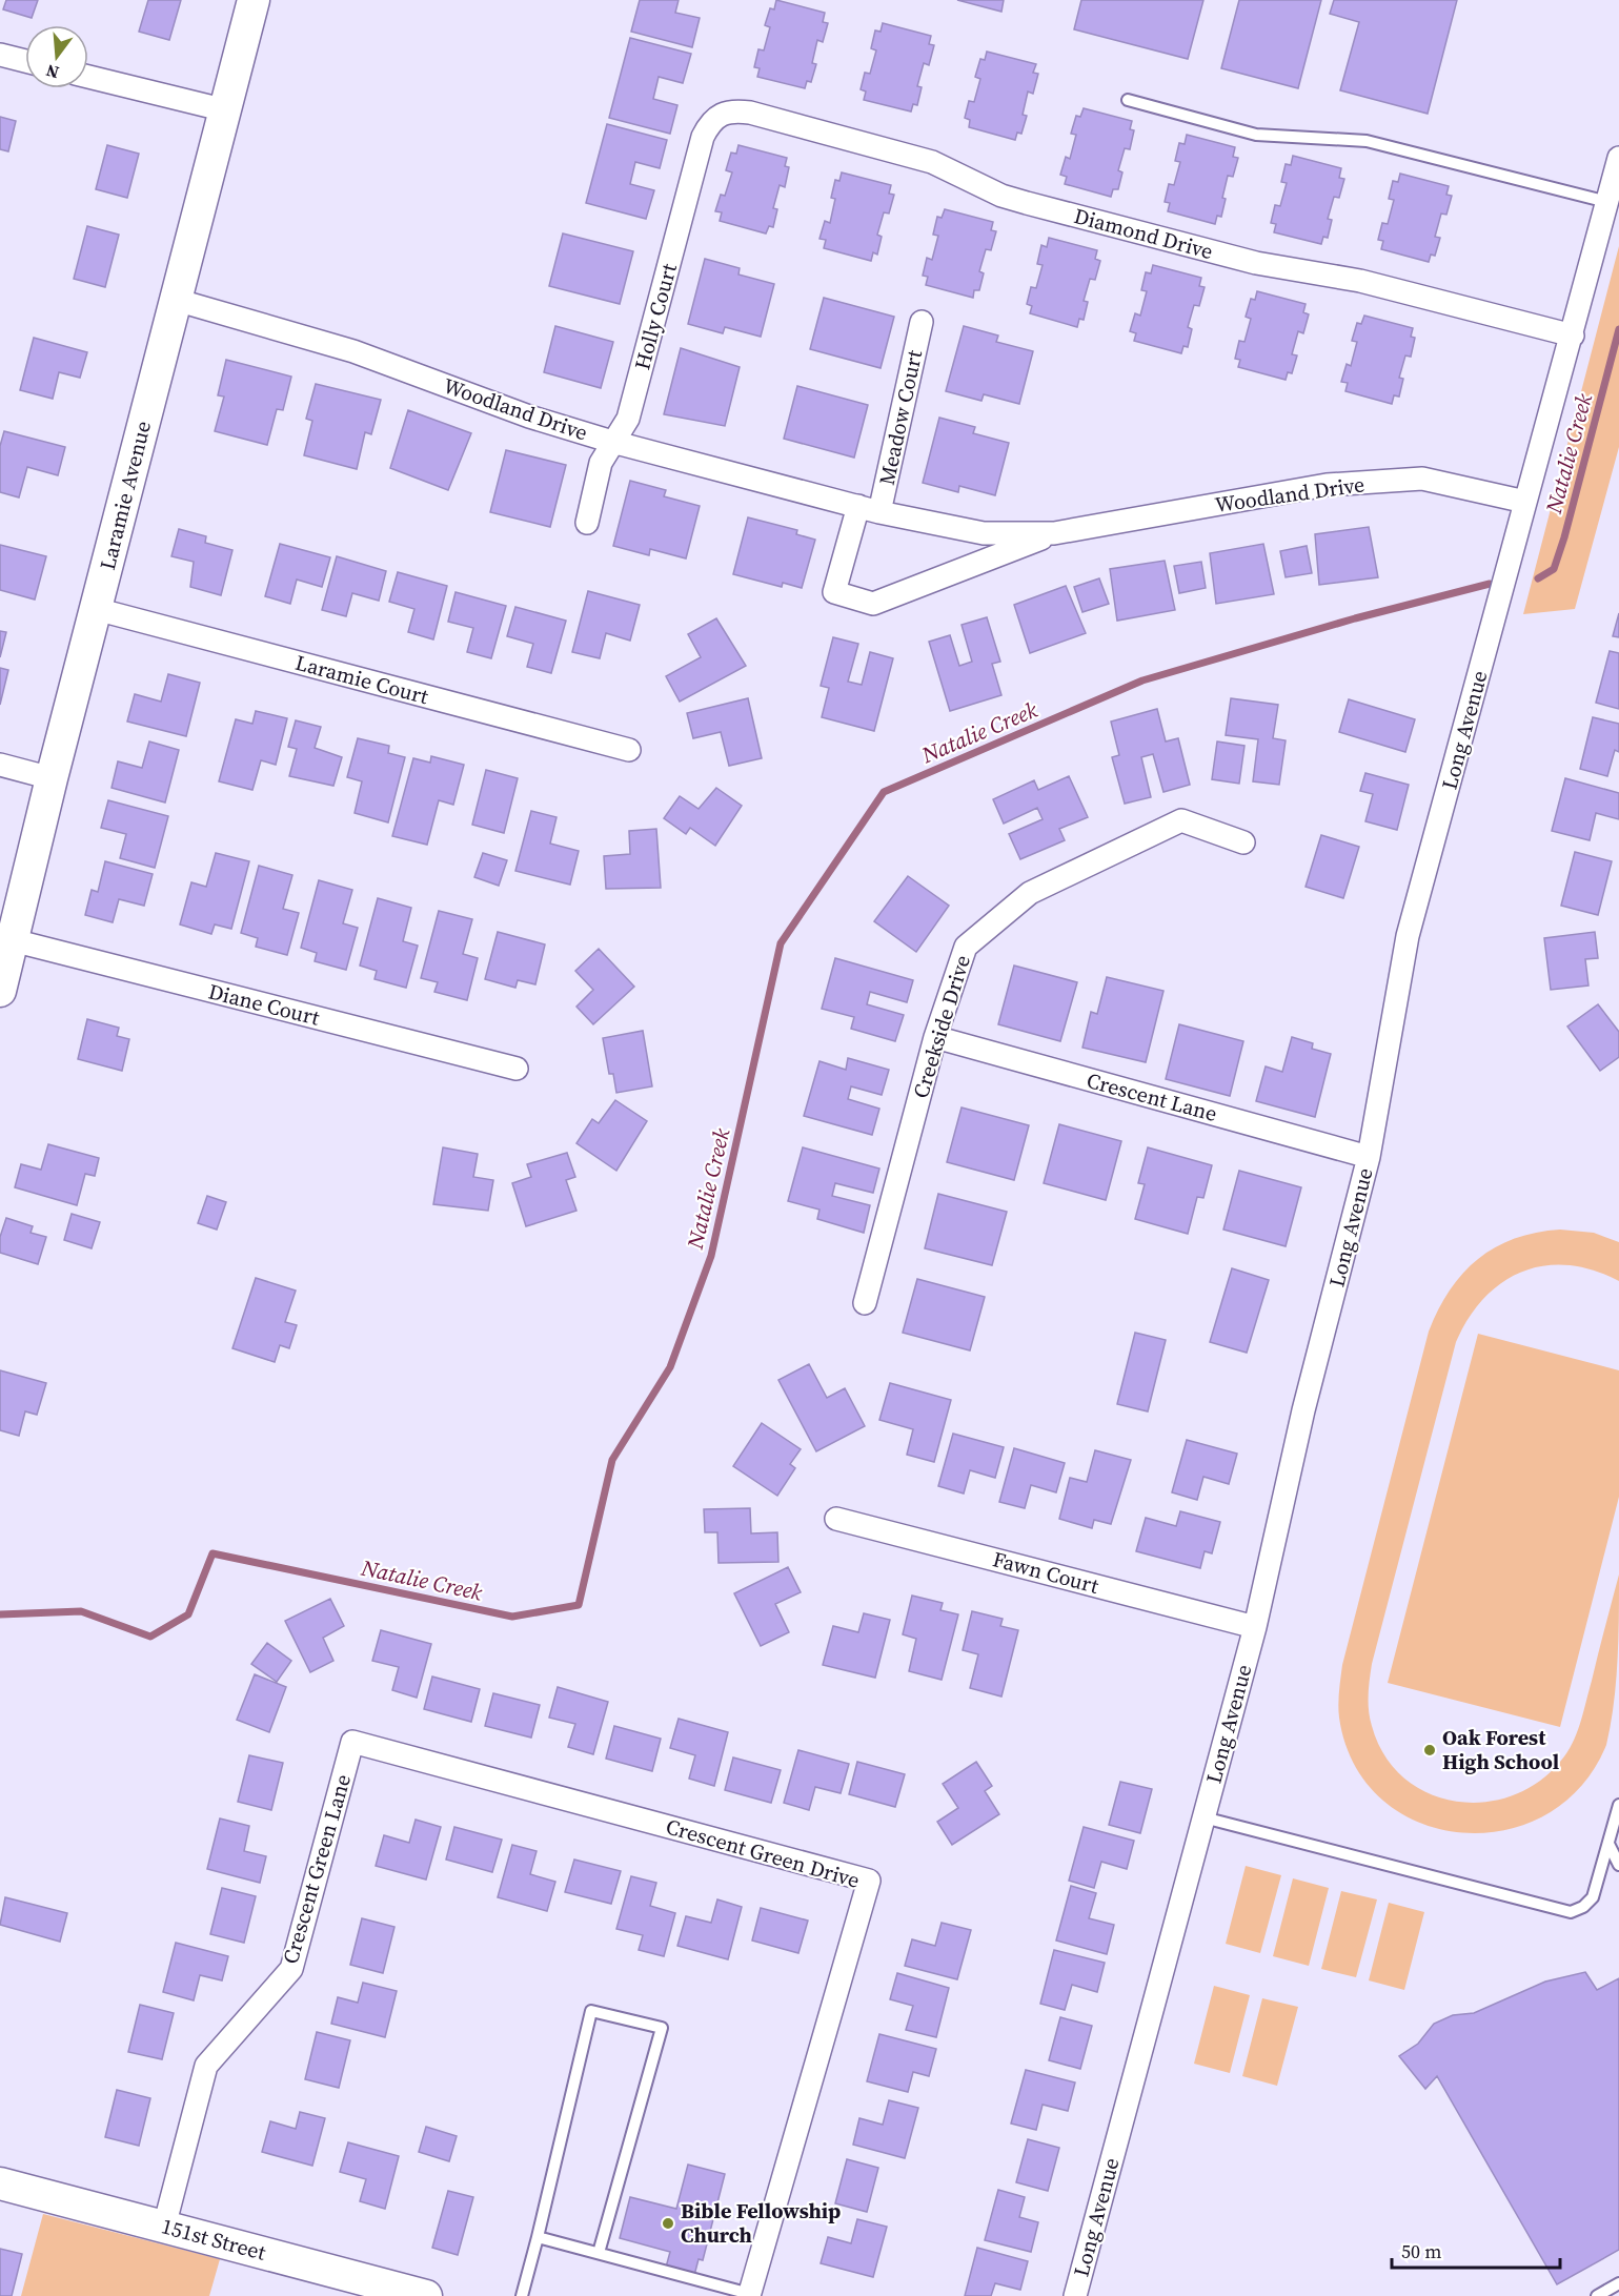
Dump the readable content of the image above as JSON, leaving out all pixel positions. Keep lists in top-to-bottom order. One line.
{"streets":{"street":["Diamond Drive","Holly Court","Woodland Drive","Meadow Court","Laramie Avenue","Laramie Court","Long Avenue","Diane Court","Creekside Drive","Crescent Lane","Fawn Court","Crescent Green Drive","Crescent Green Lane","151st Street"]},"crossings":[["Diamond Drive","Holly Court"],["Diamond Drive","Long Avenue"],["Holly Court","Woodland Drive"],["Woodland Drive","Meadow Court"],["Woodland Drive","Laramie Avenue"],["Woodland Drive","Long Avenue"],["Laramie Avenue","Laramie Court"],["Laramie Avenue","Diane Court"],["Long Avenue","Crescent Lane"],["Long Avenue","Fawn Court"],["Creekside Drive","Crescent Lane"],["Crescent Green Drive","Crescent Green Lane"],["Crescent Green Lane","151st Street"]],"water":["Natalie Creek"],"places":["Oak Forest High School","Bible Fellowship Church"],"scale_bar":"50 m","north":"bottom"}
